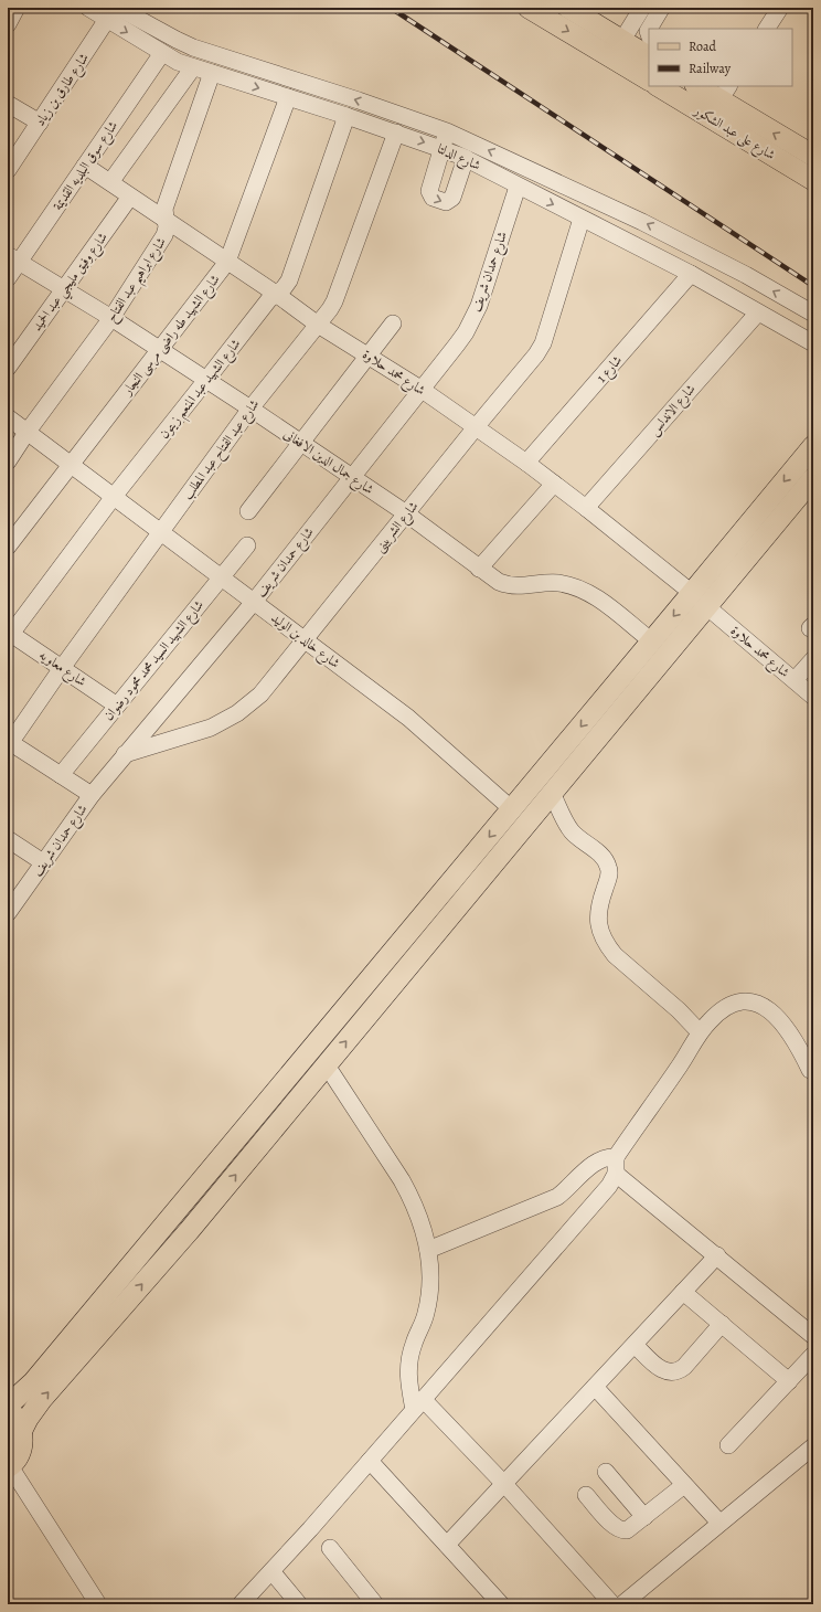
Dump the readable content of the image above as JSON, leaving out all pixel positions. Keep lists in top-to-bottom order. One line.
{"streets":{"main road":["شارع على عبد الشكور"],"street":["شارع طارق بن زياد","شارع الدلتا","شارع سوق البلديه القديمة","شارع حمدان شريف","شارع ابراهيم عبد الفتاح","شارع وفيق مليجي عبد الحميد","شارع الشهيد طه راضى مرسى النجار","شارع 1","شارع محمد حلاوة","شارع الشهيد عبد المنعم زيتون","شارع الاندلس","شارع عبد الفتاح عبد المطلب","شارع جمال الدين الافغانى","شارع الشربينى","شارع خالد بن الوليد","شارع الشهيد السيد محمد محمود رضوان","شارع معاويه"]},"crossings":[["شارع طارق بن زياد","شارع الدلتا"],["شارع الدلتا","شارع سوق البلديه القديمة"],["شارع الدلتا","شارع حمدان شريف"],["شارع الدلتا","شارع ابراهيم عبد الفتاح"],["شارع الدلتا","شارع الشهيد طه راضى مرسى النجار"],["شارع الدلتا","شارع 1"],["شارع الدلتا","شارع الشهيد عبد المنعم زيتون"],["شارع الدلتا","شارع الاندلس"],["شارع الدلتا","شارع عبد الفتاح عبد المطلب"],["شارع الدلتا","شارع الشربينى"],["شارع سوق البلديه القديمة","شارع محمد حلاوة"],["شارع سوق البلديه القديمة","شارع جمال الدين الافغانى"],["شارع حمدان شريف","شارع محمد حلاوة"],["شارع حمدان شريف","شارع جمال الدين الافغانى"],["شارع حمدان شريف","شارع الشربينى"],["شارع حمدان شريف","شارع خالد بن الوليد"],["شارع ابراهيم عبد الفتاح","شارع محمد حلاوة"],["شارع ابراهيم عبد الفتاح","شارع جمال الدين الافغانى"],["شارع ابراهيم عبد الفتاح","شارع خالد بن الوليد"],["شارع وفيق مليجي عبد الحميد","شارع محمد حلاوة"],["شارع وفيق مليجي عبد الحميد","شارع جمال الدين الافغانى"],["شارع الشهيد طه راضى مرسى النجار","شارع محمد حلاوة"],["شارع الشهيد طه راضى مرسى النجار","شارع جمال الدين الافغانى"],["شارع الشهيد طه راضى مرسى النجار","شارع خالد بن الوليد"],["شارع 1","شارع محمد حلاوة"],["شارع محمد حلاوة","شارع الشهيد عبد المنعم زيتون"],["شارع محمد حلاوة","شارع الاندلس"],["شارع محمد حلاوة","شارع عبد الفتاح عبد المطلب"],["شارع محمد حلاوة","شارع الشربينى"],["شارع الشهيد عبد المنعم زيتون","شارع جمال الدين الافغانى"],["شارع الشهيد عبد المنعم زيتون","شارع خالد بن الوليد"],["شارع الشهيد عبد المنعم زيتون","شارع معاويه"],["شارع عبد الفتاح عبد المطلب","شارع جمال الدين الافغانى"],["شارع عبد الفتاح عبد المطلب","شارع خالد بن الوليد"],["شارع عبد الفتاح عبد المطلب","شارع معاويه"],["شارع جمال الدين الافغانى","شارع الشربينى"],["شارع الشربينى","شارع خالد بن الوليد"],["شارع خالد بن الوليد","شارع الشهيد السيد محمد محمود رضوان"],["شارع الشهيد السيد محمد محمود رضوان","شارع معاويه"]],"legend":["Road","Railway"]}
